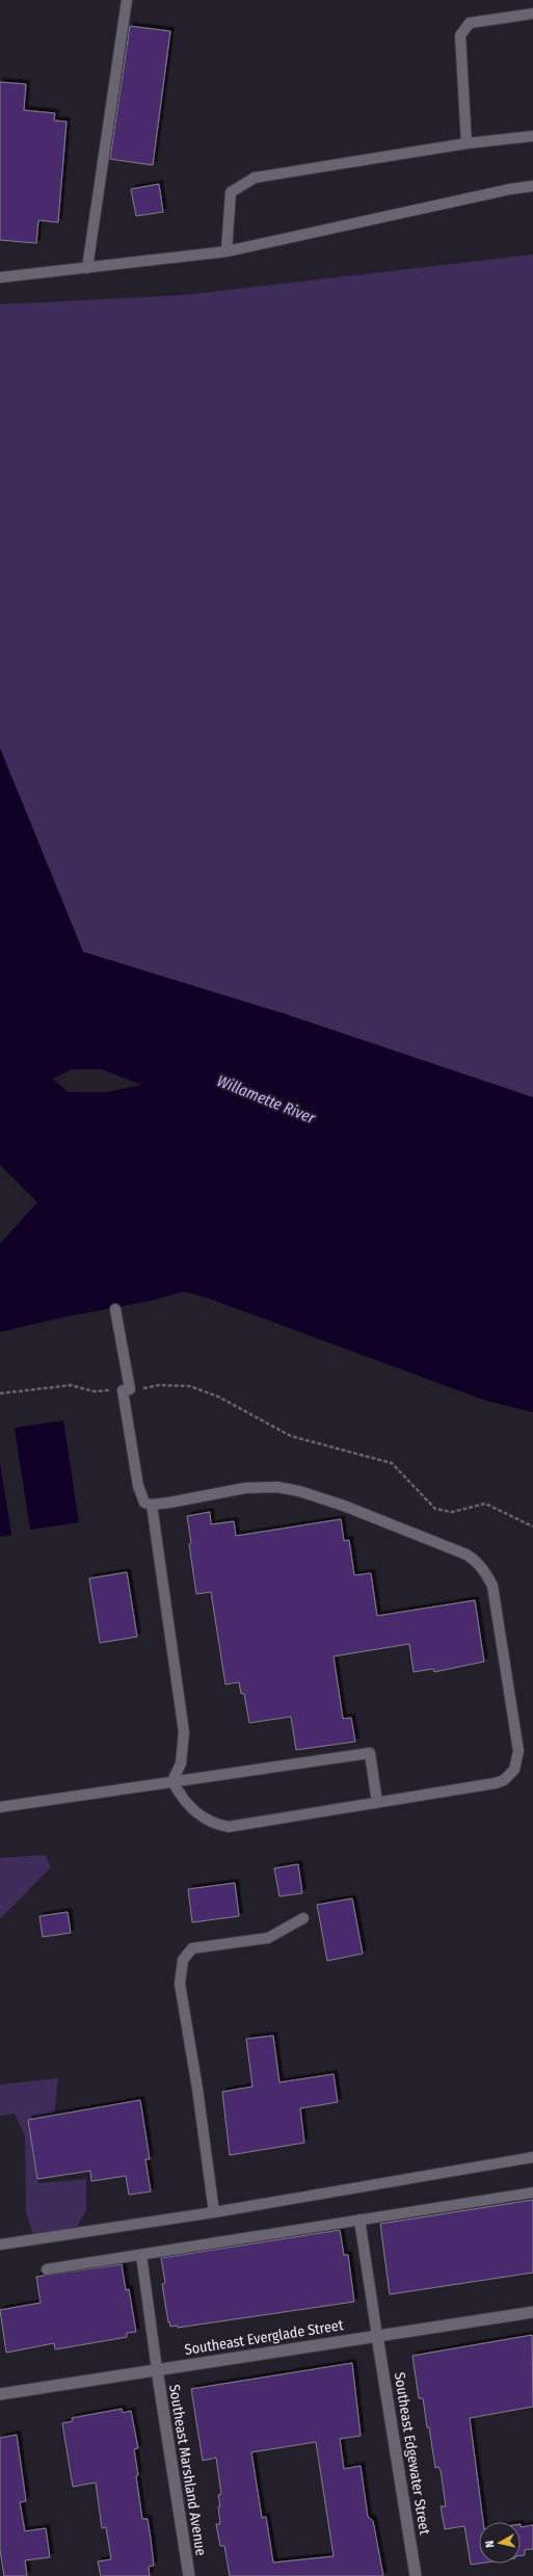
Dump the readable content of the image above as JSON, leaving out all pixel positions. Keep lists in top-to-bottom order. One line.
{"streets":{"street":["Southeast Everglade Street","Southeast Edgewater Street","Southeast Marshland Avenue"]},"crossings":[["Southeast Everglade Street","Southeast Edgewater Street"],["Southeast Everglade Street","Southeast Marshland Avenue"]],"water":["Willamette River"],"north":"left"}
